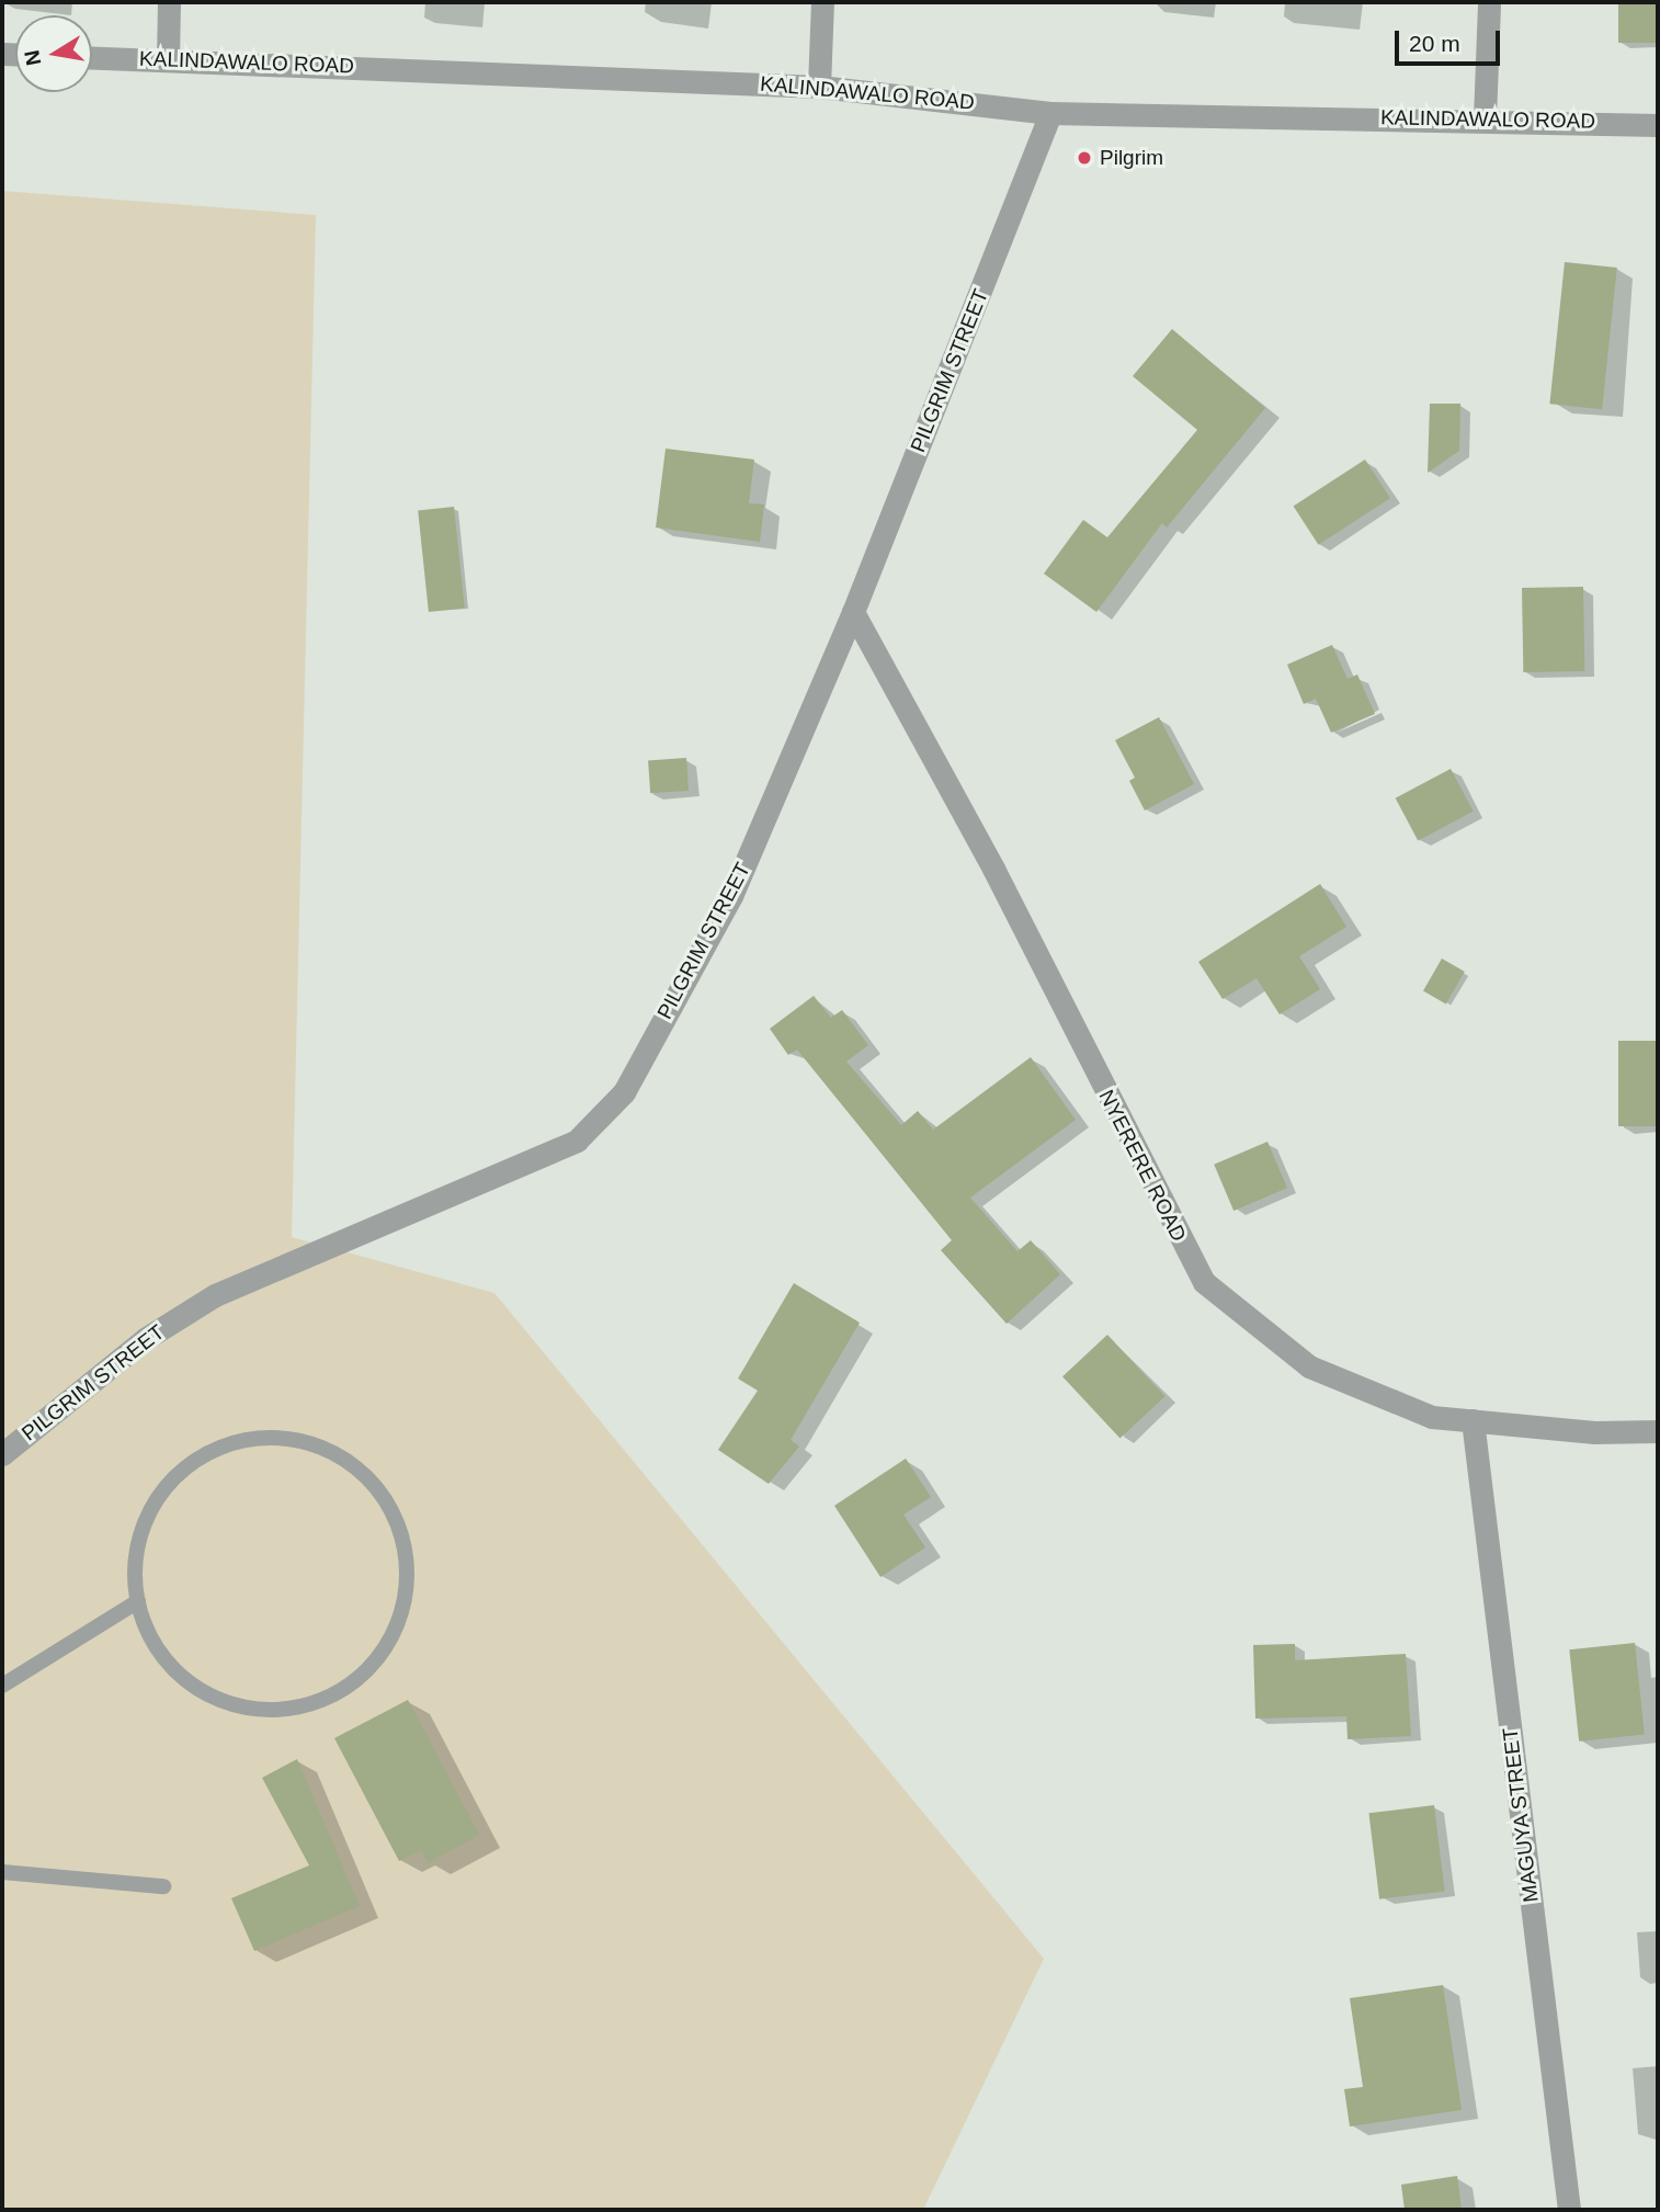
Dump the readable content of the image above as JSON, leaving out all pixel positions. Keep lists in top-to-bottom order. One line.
{"streets":{"street":["KALINDAWALO ROAD","PILGRIM STREET","NYERERE ROAD","MAGUYA STREET"]},"crossings":[["KALINDAWALO ROAD","PILGRIM STREET"],["PILGRIM STREET","NYERERE ROAD"],["NYERERE ROAD","MAGUYA STREET"]],"places":["Pilgrim"],"scale_bar":"20 m","north":"left"}
